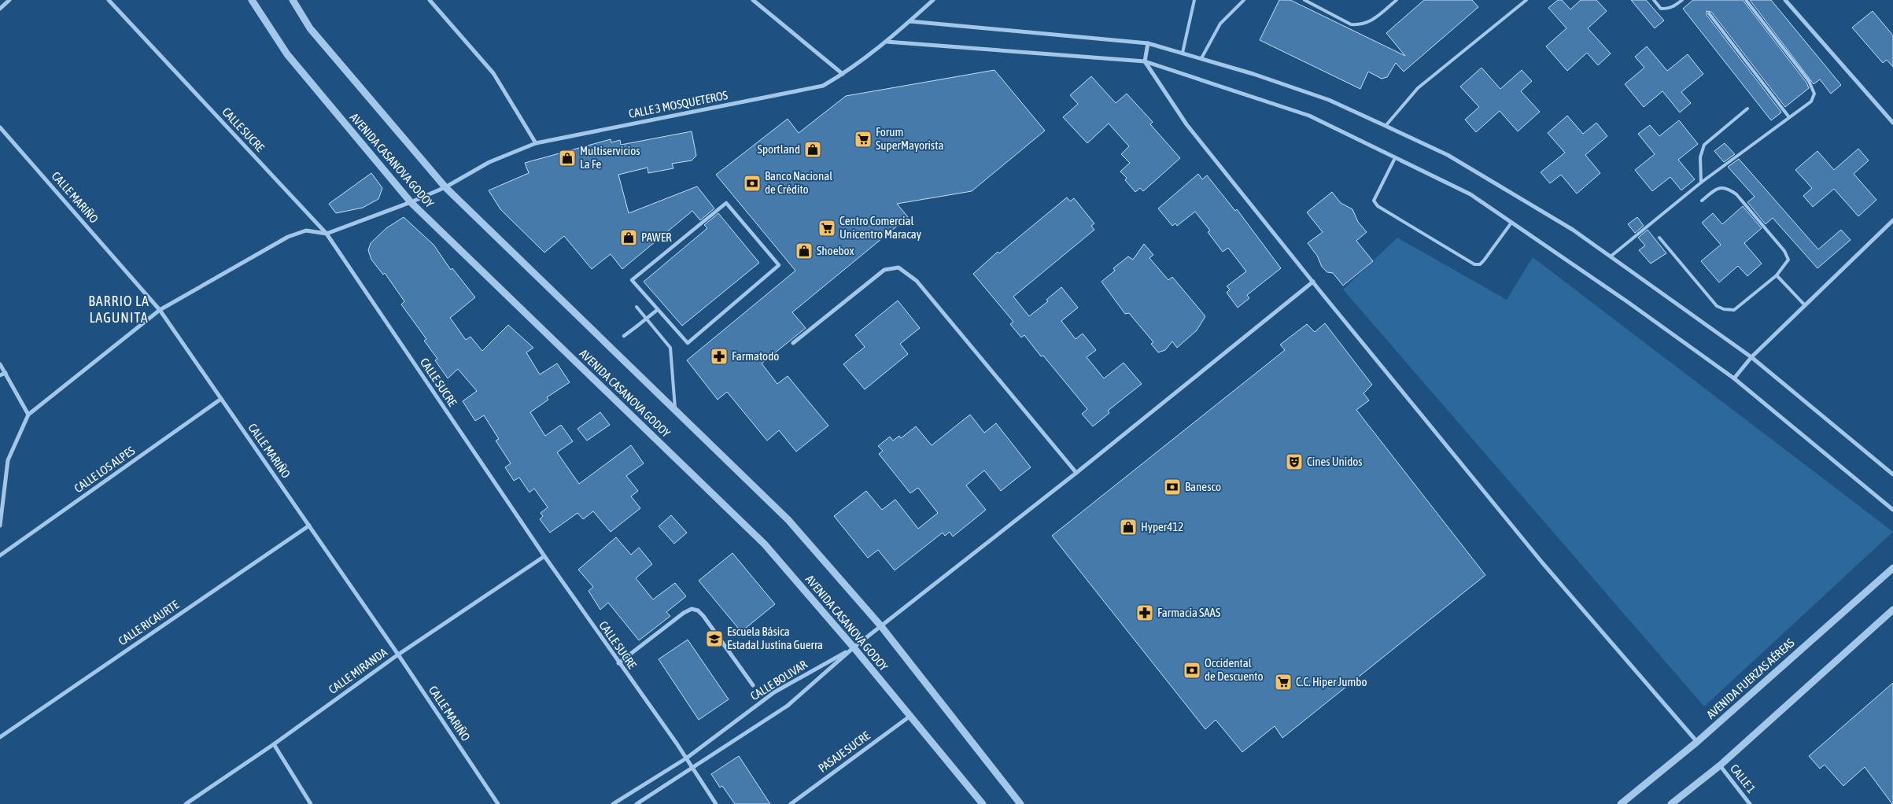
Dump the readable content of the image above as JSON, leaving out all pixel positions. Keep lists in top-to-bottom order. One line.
{"streets":{"street":["CALLE 3 MOSQUETEROS","CALLE SUCRE","AVENIDA CASANOVA GODOY","CALLE MARIÑO","CALLE LOS ALPES","CALLE RICAURTE","CALLE MIRANDA","AVENIDA FUERZAS AÉREAS","CALLE BOLIVAR","PASAJE SUCRE","CALLE 1"]},"crossings":[["CALLE 3 MOSQUETEROS","CALLE SUCRE"],["CALLE 3 MOSQUETEROS","AVENIDA CASANOVA GODOY"],["CALLE SUCRE","CALLE MIRANDA"],["CALLE SUCRE","CALLE BOLIVAR"],["AVENIDA CASANOVA GODOY","CALLE BOLIVAR"],["AVENIDA CASANOVA GODOY","PASAJE SUCRE"],["CALLE MARIÑO","CALLE LOS ALPES"],["CALLE MARIÑO","CALLE RICAURTE"],["CALLE MARIÑO","CALLE MIRANDA"]],"districts":["BARRIO LA LAGUNITA"],"places":{"supermarket":["Forum SuperMayorista","Centro Comercial Unicentro Maracay","C.C. Hiper Jumbo"],"shop":["Sportland","Multiservicios La Fe","PAWER","Shoebox","Hyper412"],"bank":["Banco Nacional de Crédito","Banesco","Occidental de Descuento"],"pharmacy":["Farmatodo","Farmacia SAAS"],"theatre":["Cines Unidos"],"school or university":["Escuela Básica Estadal Justina Guerra"]}}
